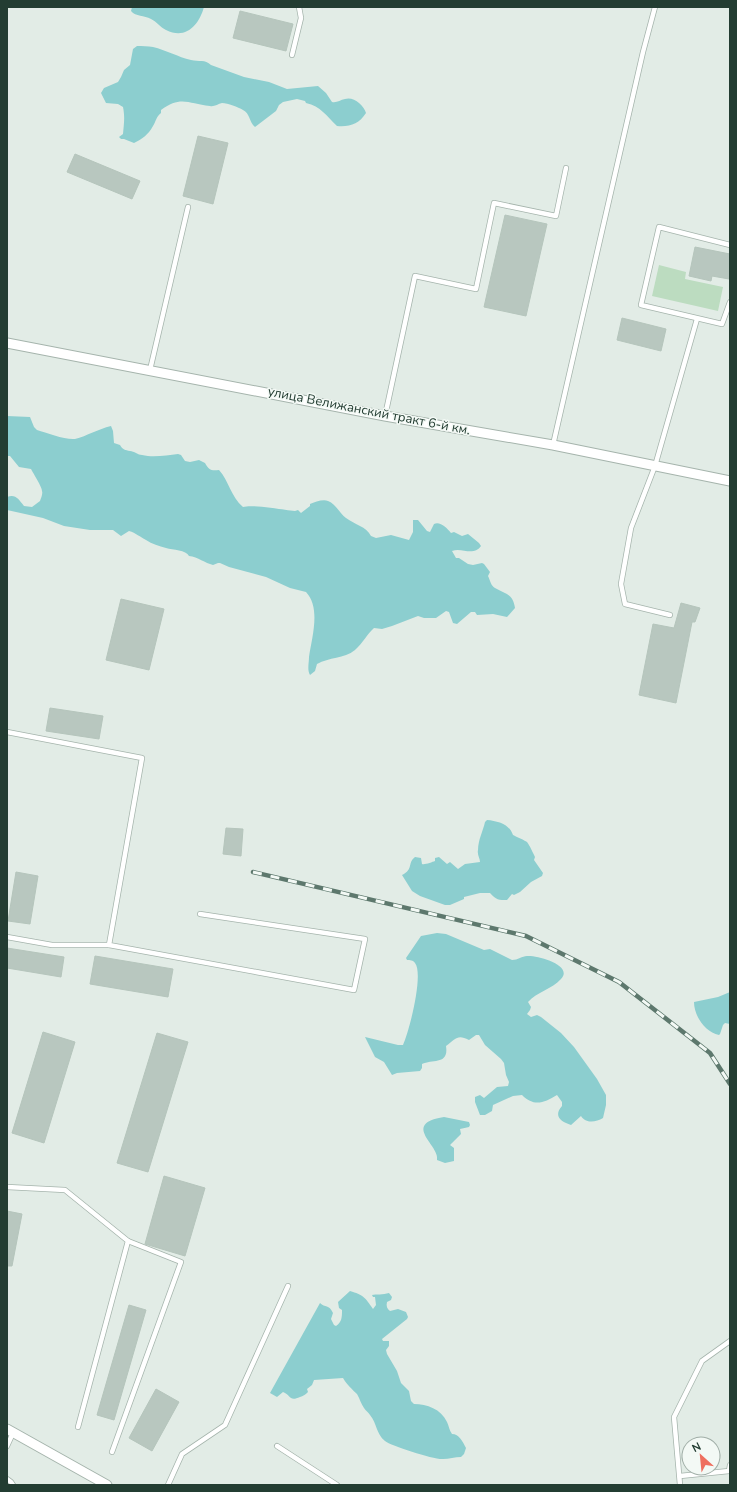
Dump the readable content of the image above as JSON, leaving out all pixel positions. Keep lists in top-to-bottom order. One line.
{"streets":{"street":["улица Велижанский тракт 6-й км."]},"north":"top left"}
